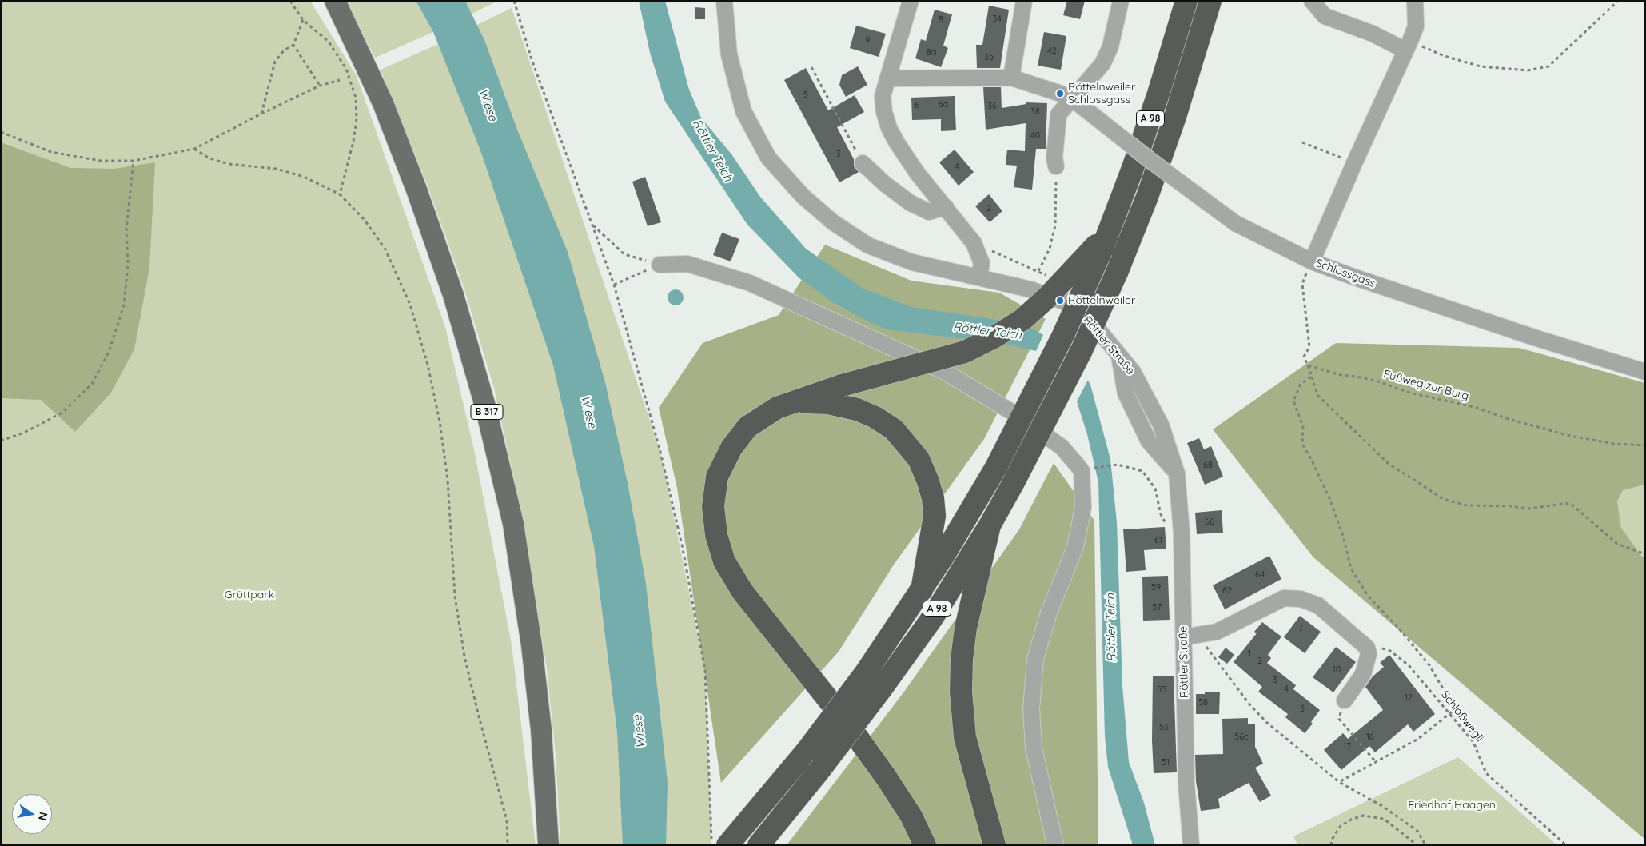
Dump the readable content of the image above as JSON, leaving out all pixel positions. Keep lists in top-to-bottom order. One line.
{"streets":{"highway":["A 98"],"main road":["B 317"],"street":["Schlossgass","Röttler Straße"],"path":["Fußweg zur Burg","Schloßwegli"]},"water":["Wiese","Röttler Teich"],"parks":["Grüttpark","Friedhof Haagen"],"places":["Röttelnweiler Schlossgass","Röttelnweiler"],"house_numbers":["34","8","9","42","8a","35","5","6a","6","36","38","40","3","4","2","68","66","61","64","59","62","57","7","1","2","10","3","4","55","12","58","5","53","56c","16","17","51"],"north":"right"}
